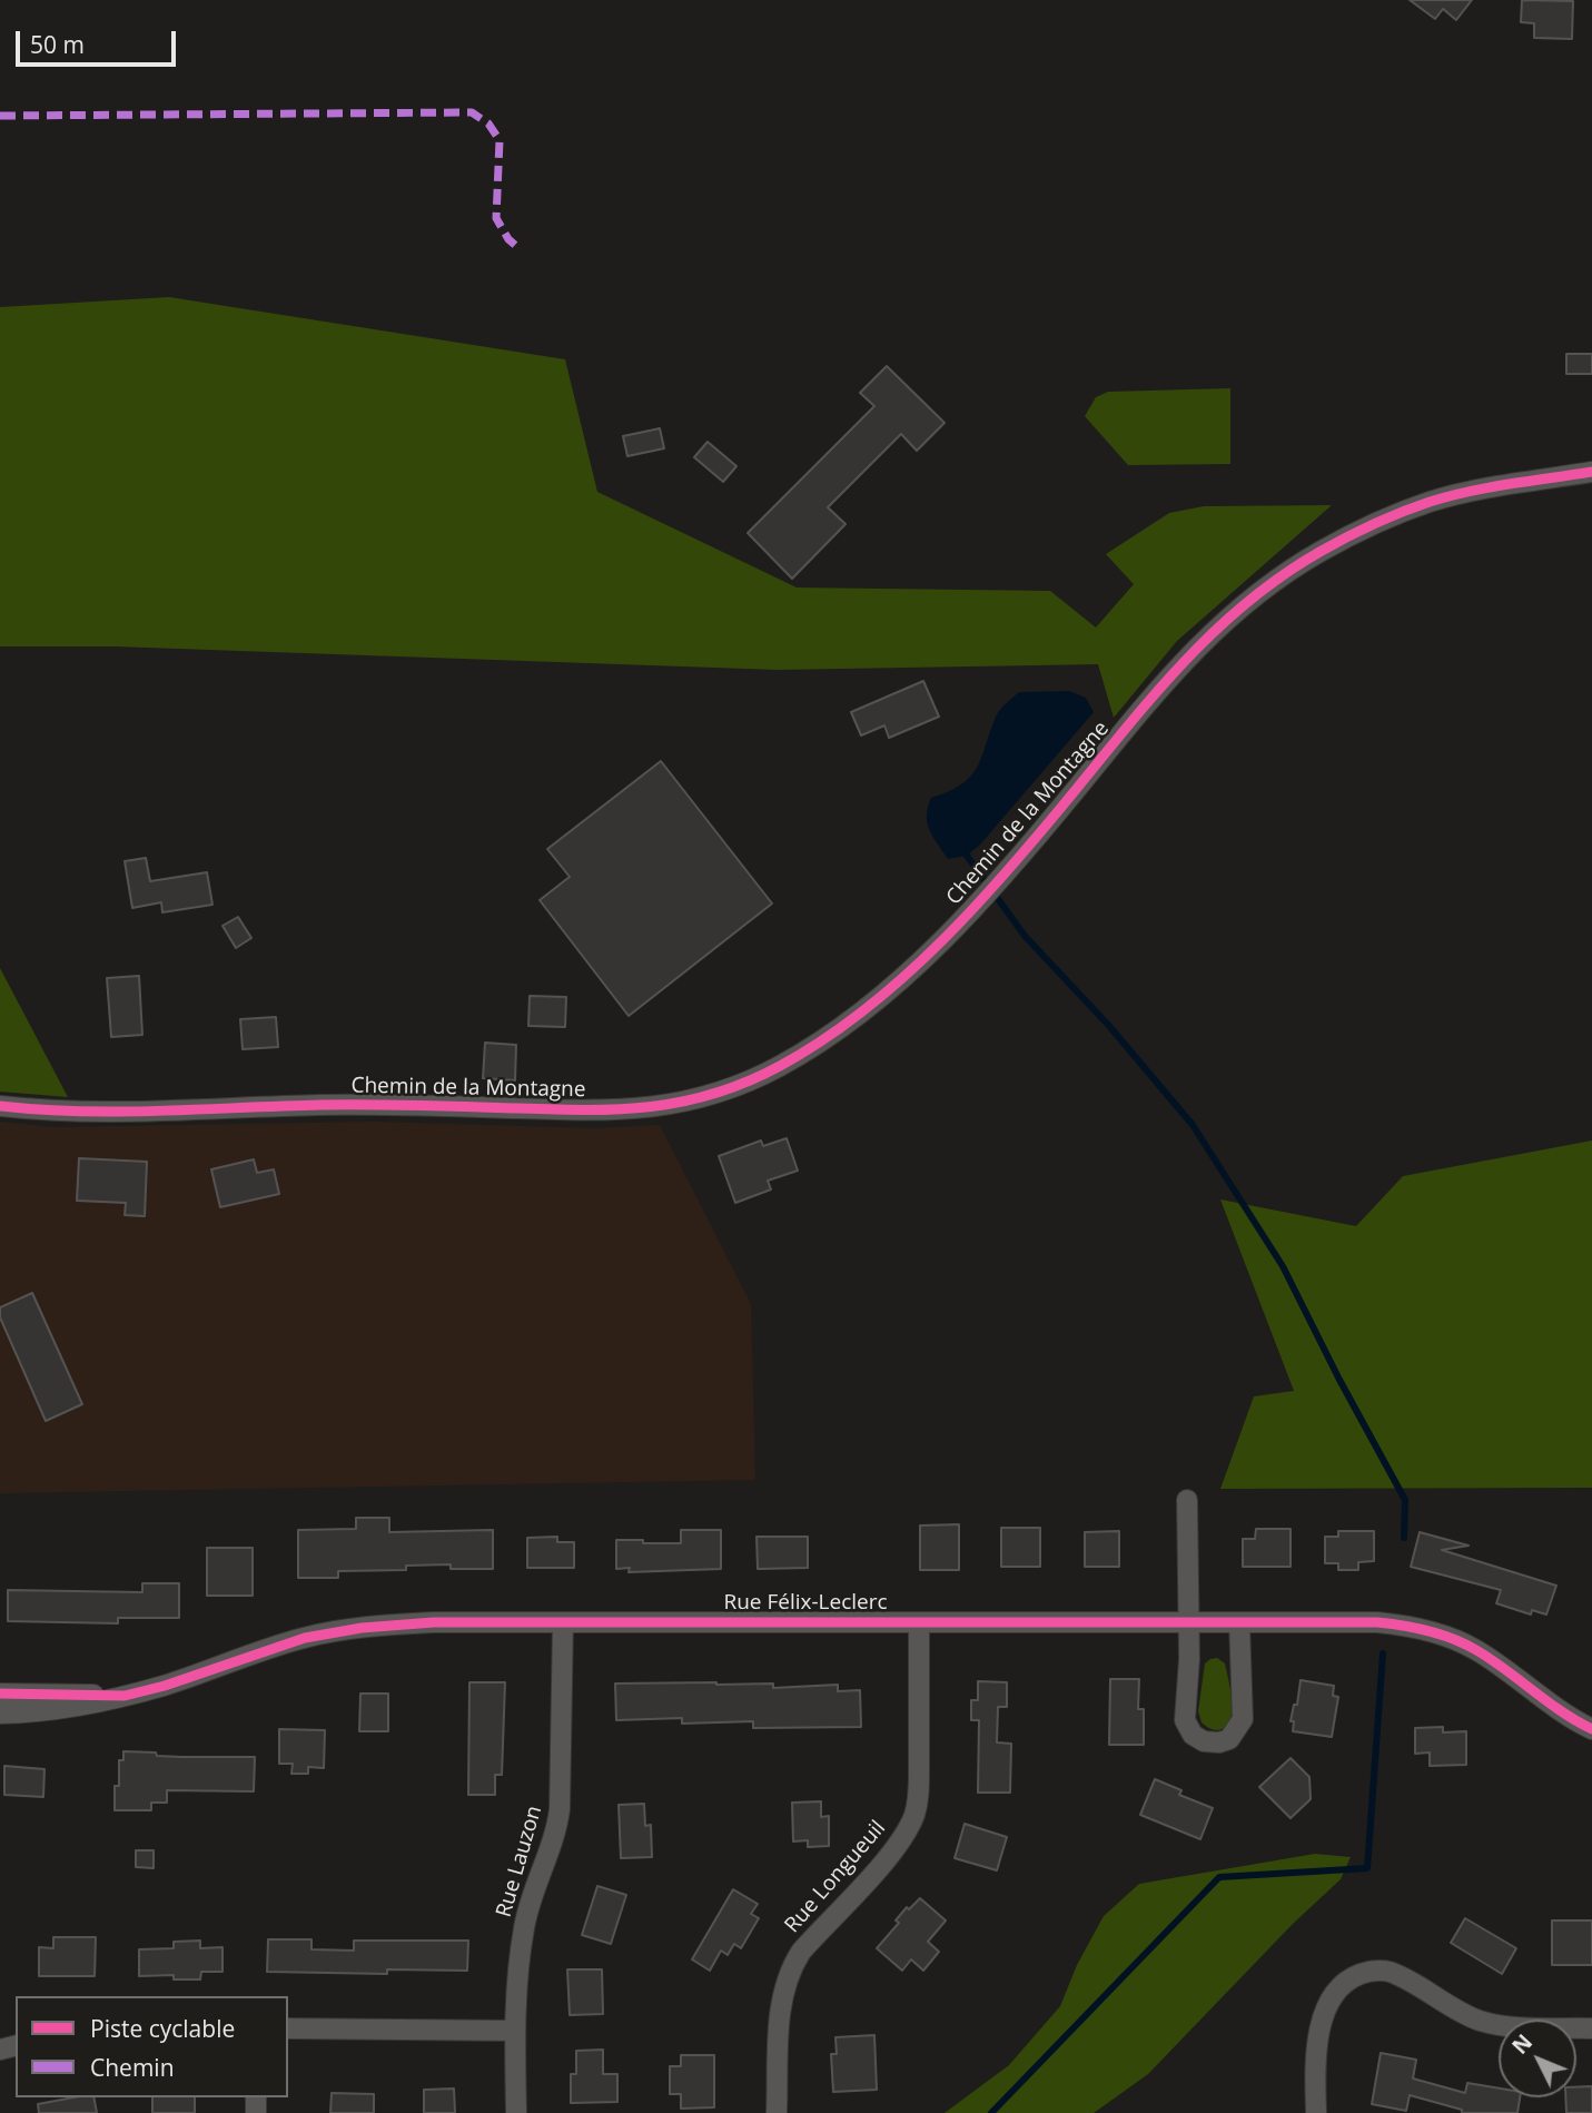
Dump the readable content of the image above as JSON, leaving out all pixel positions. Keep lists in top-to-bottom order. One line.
{"streets":{"street":["Chemin de la Montagne","Rue Félix-Leclerc","Rue Lauzon","Rue Longueuil"]},"crossings":[["Rue Félix-Leclerc","Rue Lauzon"],["Rue Félix-Leclerc","Rue Longueuil"]],"legend":["Piste cyclable","Chemin"],"scale_bar":"50 m","north":"top left"}
